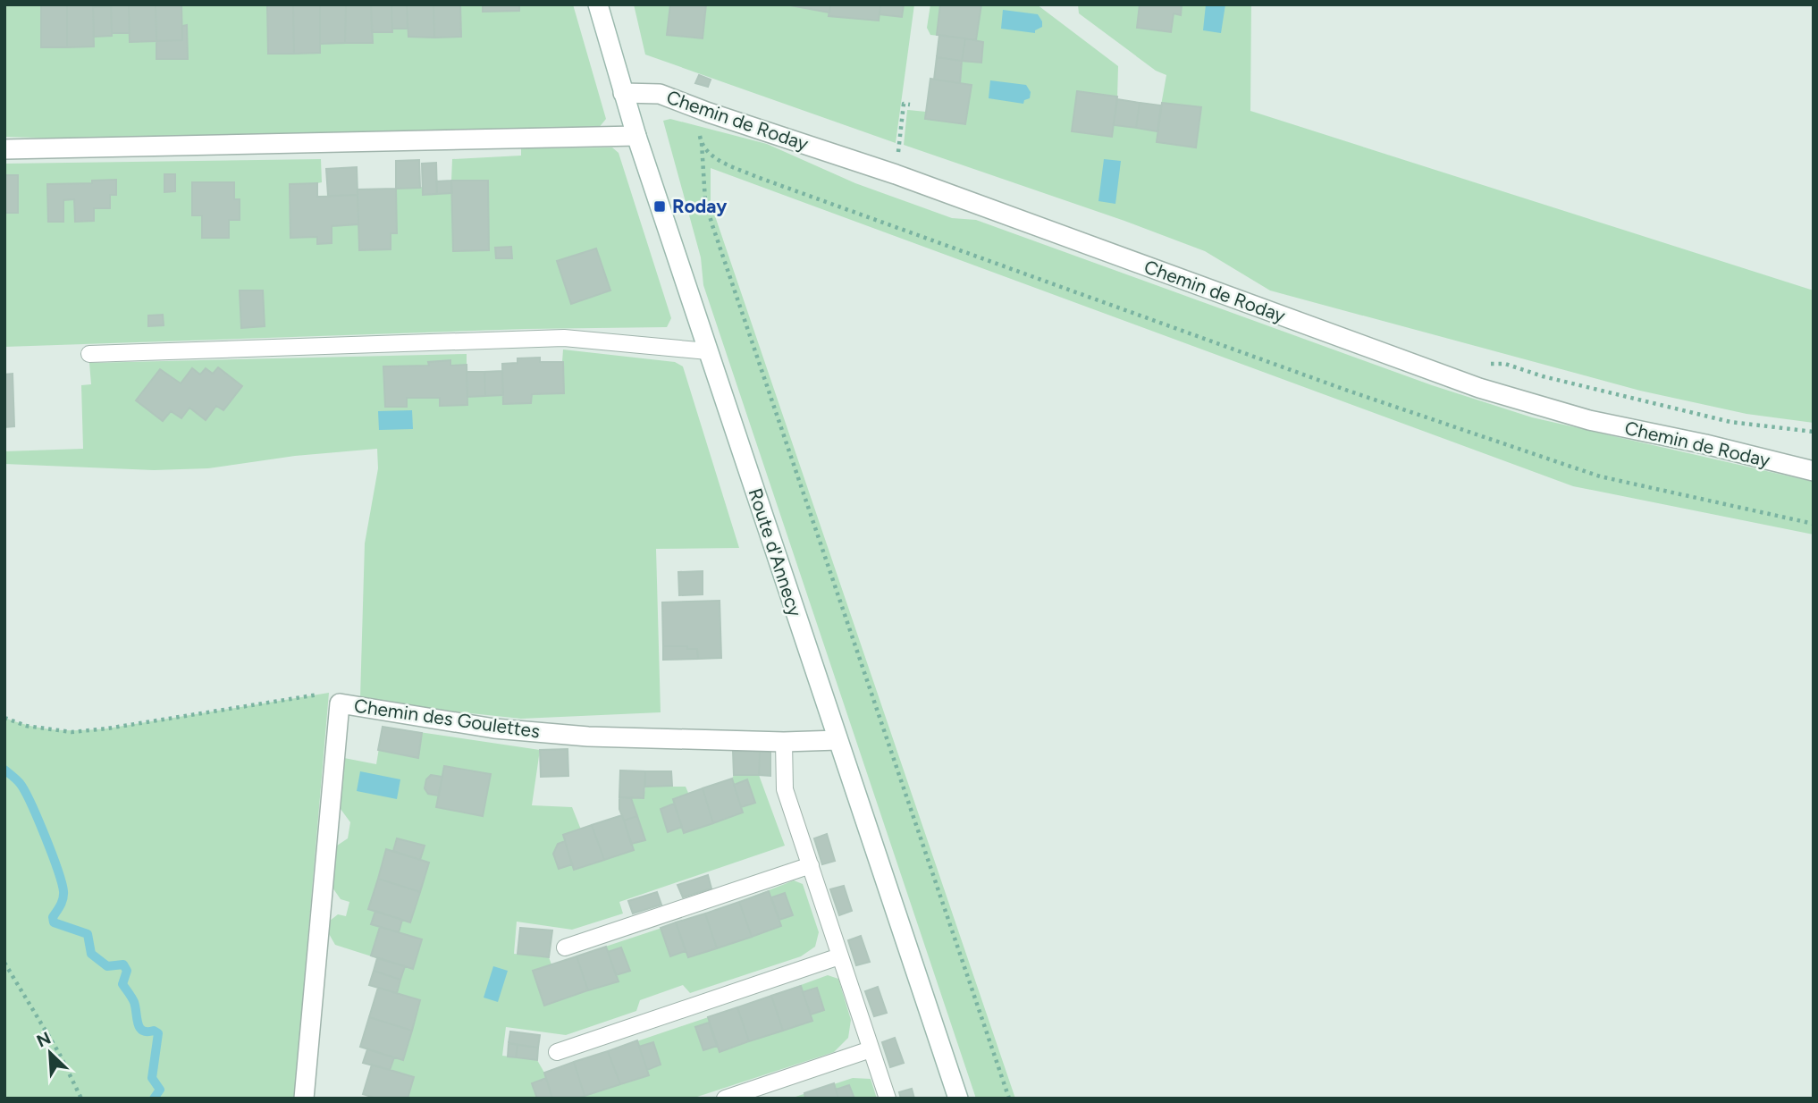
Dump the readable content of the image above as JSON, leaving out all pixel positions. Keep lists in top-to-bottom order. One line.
{"streets":{"street":["Chemin de Roday","Route d'Annecy","Chemin des Goulettes"]},"crossings":[["Chemin de Roday","Route d'Annecy"],["Route d'Annecy","Chemin des Goulettes"]],"places":{"transit":["Roday"]},"north":"top left"}
